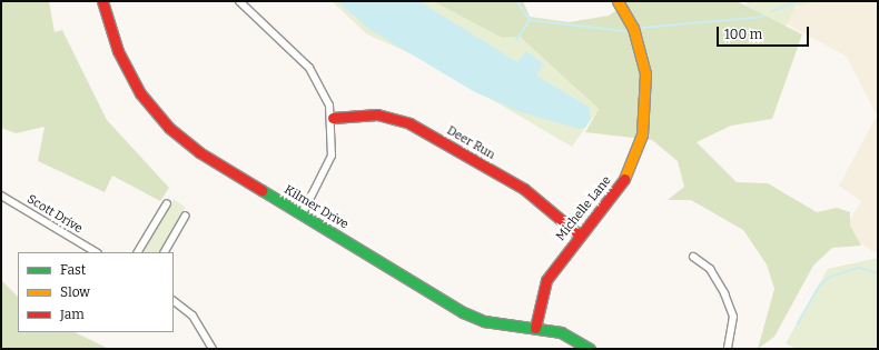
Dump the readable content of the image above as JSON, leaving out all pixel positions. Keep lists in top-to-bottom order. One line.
{"streets":{"street":["Deer Run","Kilmer Drive","Michelle Lane","Scott Drive"]},"crossings":[["Deer Run","Michelle Lane"],["Kilmer Drive","Michelle Lane"]],"legend":["Fast","Slow","Jam"],"scale_bar":"100 m"}
